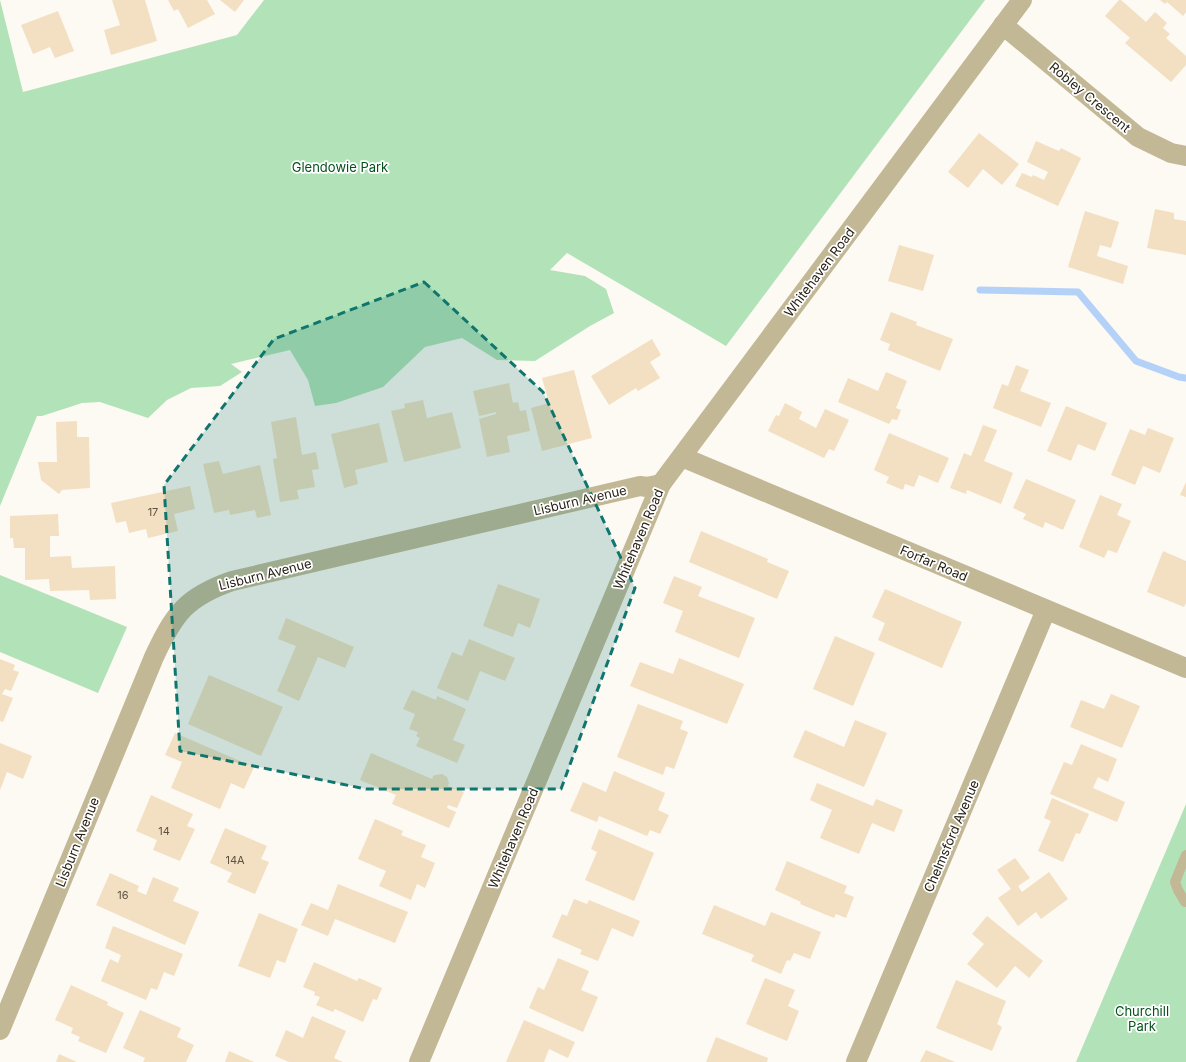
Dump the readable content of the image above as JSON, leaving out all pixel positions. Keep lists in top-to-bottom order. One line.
{"streets":{"street":["Robley Crescent","Whitehaven Road","Lisburn Avenue","Forfar Road","Chelmsford Avenue"]},"crossings":[["Robley Crescent","Whitehaven Road"],["Whitehaven Road","Lisburn Avenue"],["Whitehaven Road","Forfar Road"],["Forfar Road","Chelmsford Avenue"]],"parks":["Glendowie Park","Churchill Park"],"house_numbers":["17","14","14A","16"]}
